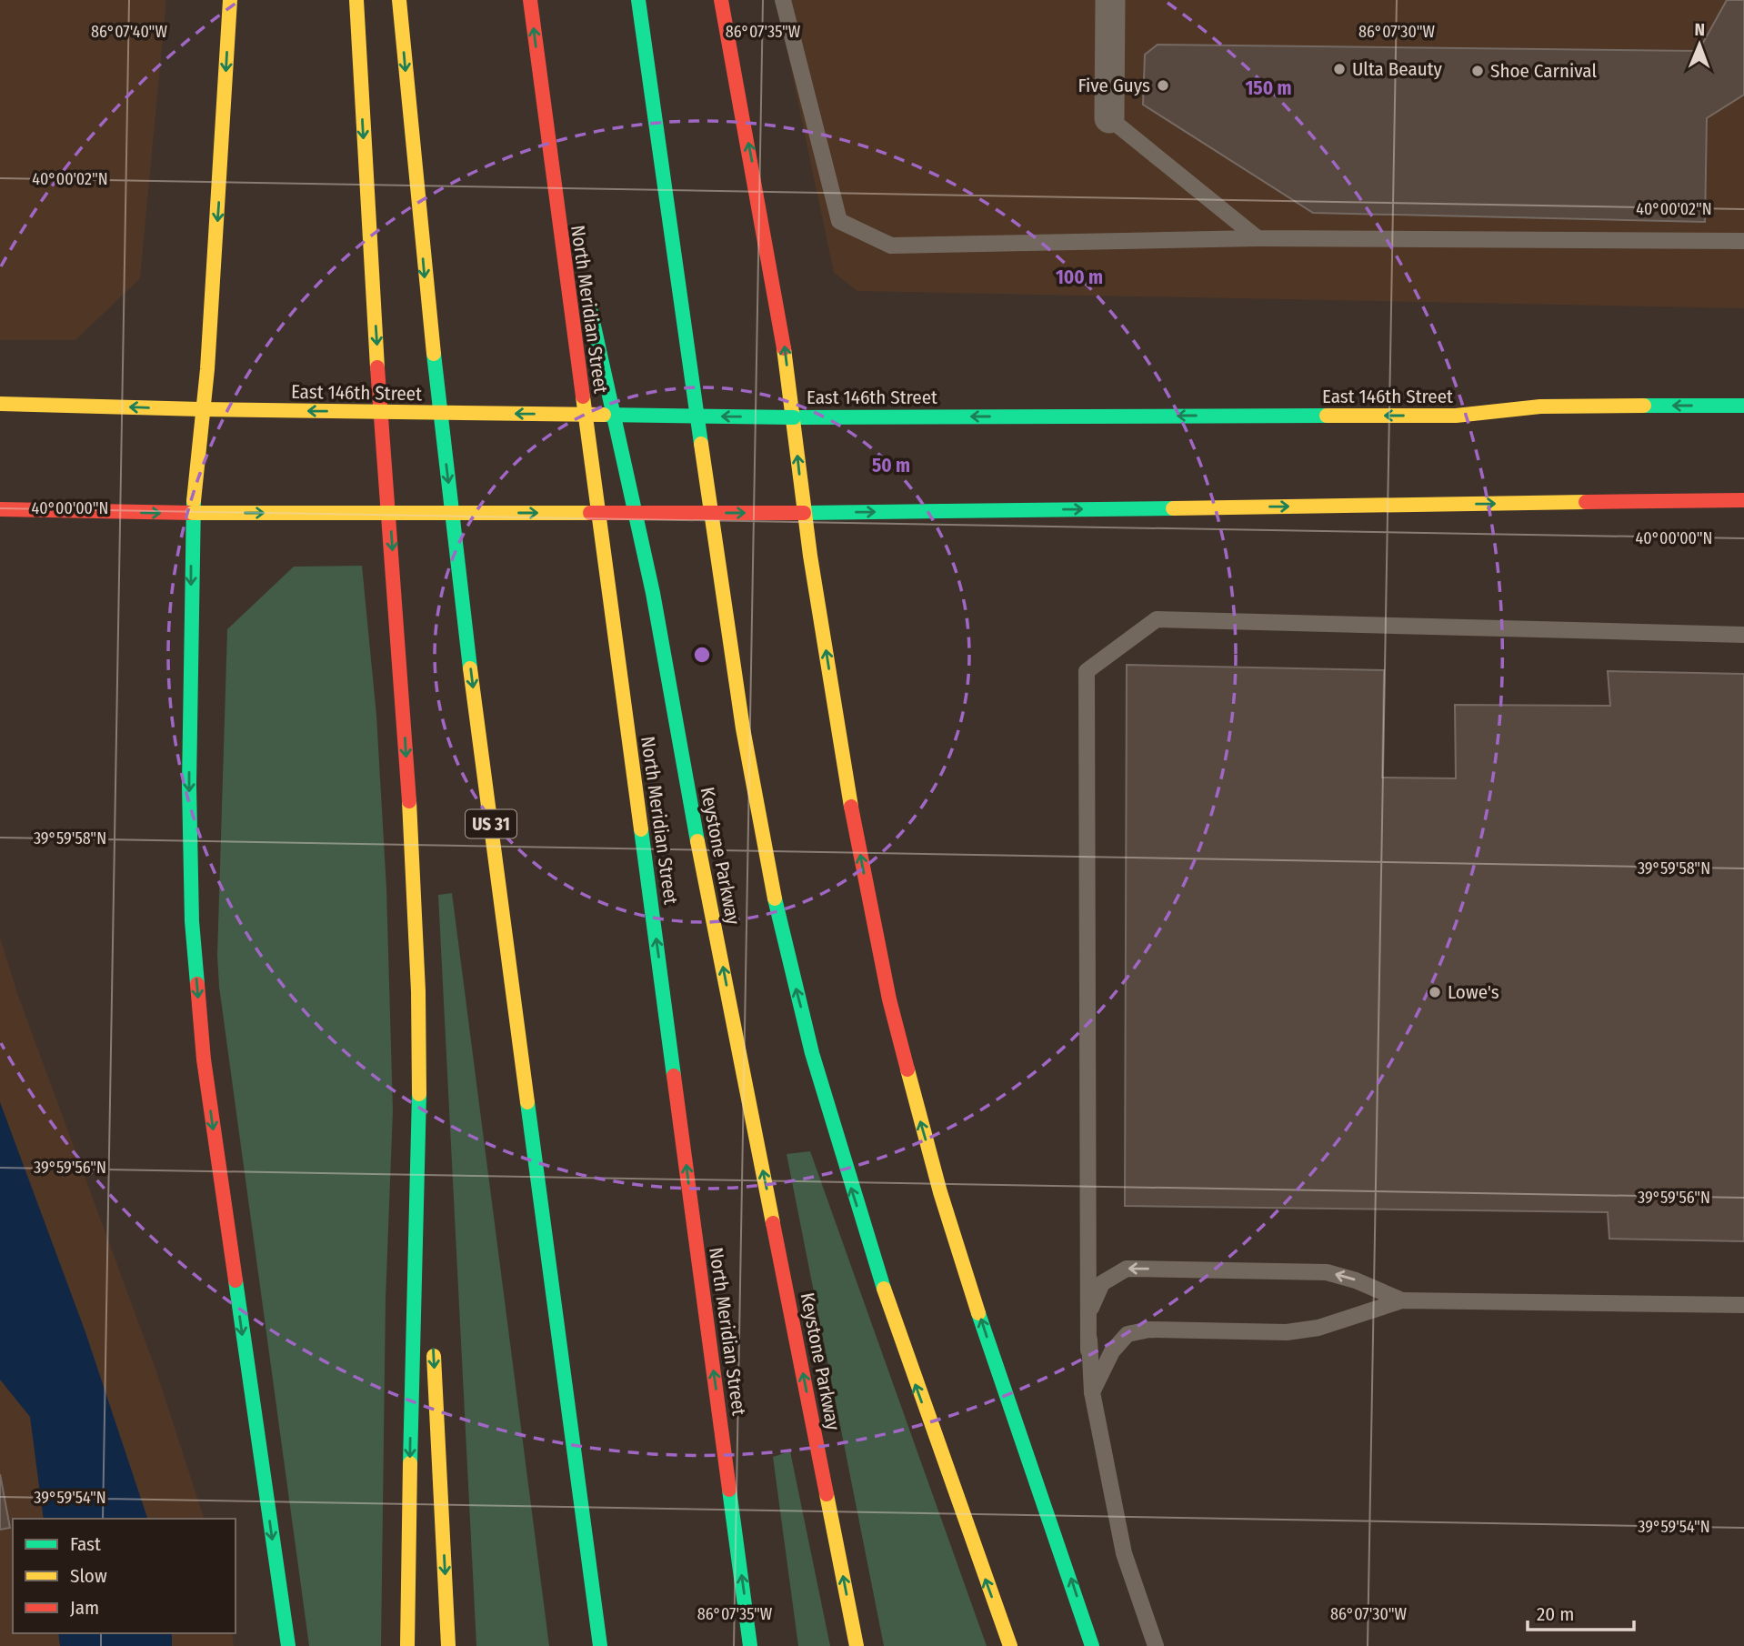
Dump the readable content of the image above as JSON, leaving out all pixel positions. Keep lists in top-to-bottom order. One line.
{"streets":{"main road":["North Meridian Street","East 146th Street","US 31","Keystone Parkway"]},"places":["Ulta Beauty","Shoe Carnival","Five Guys","Lowe's"],"legend":["Fast","Slow","Jam"],"scale_bar":"20 m","north":"top","coordinates":["86°07'40\"W","86°07'35\"W","86°07'30\"W","40°00'02\"N","40°00'00\"N","39°59'58\"N","39°59'56\"N","39°59'54\"N"],"rings":["150 m","100 m","50 m"]}
